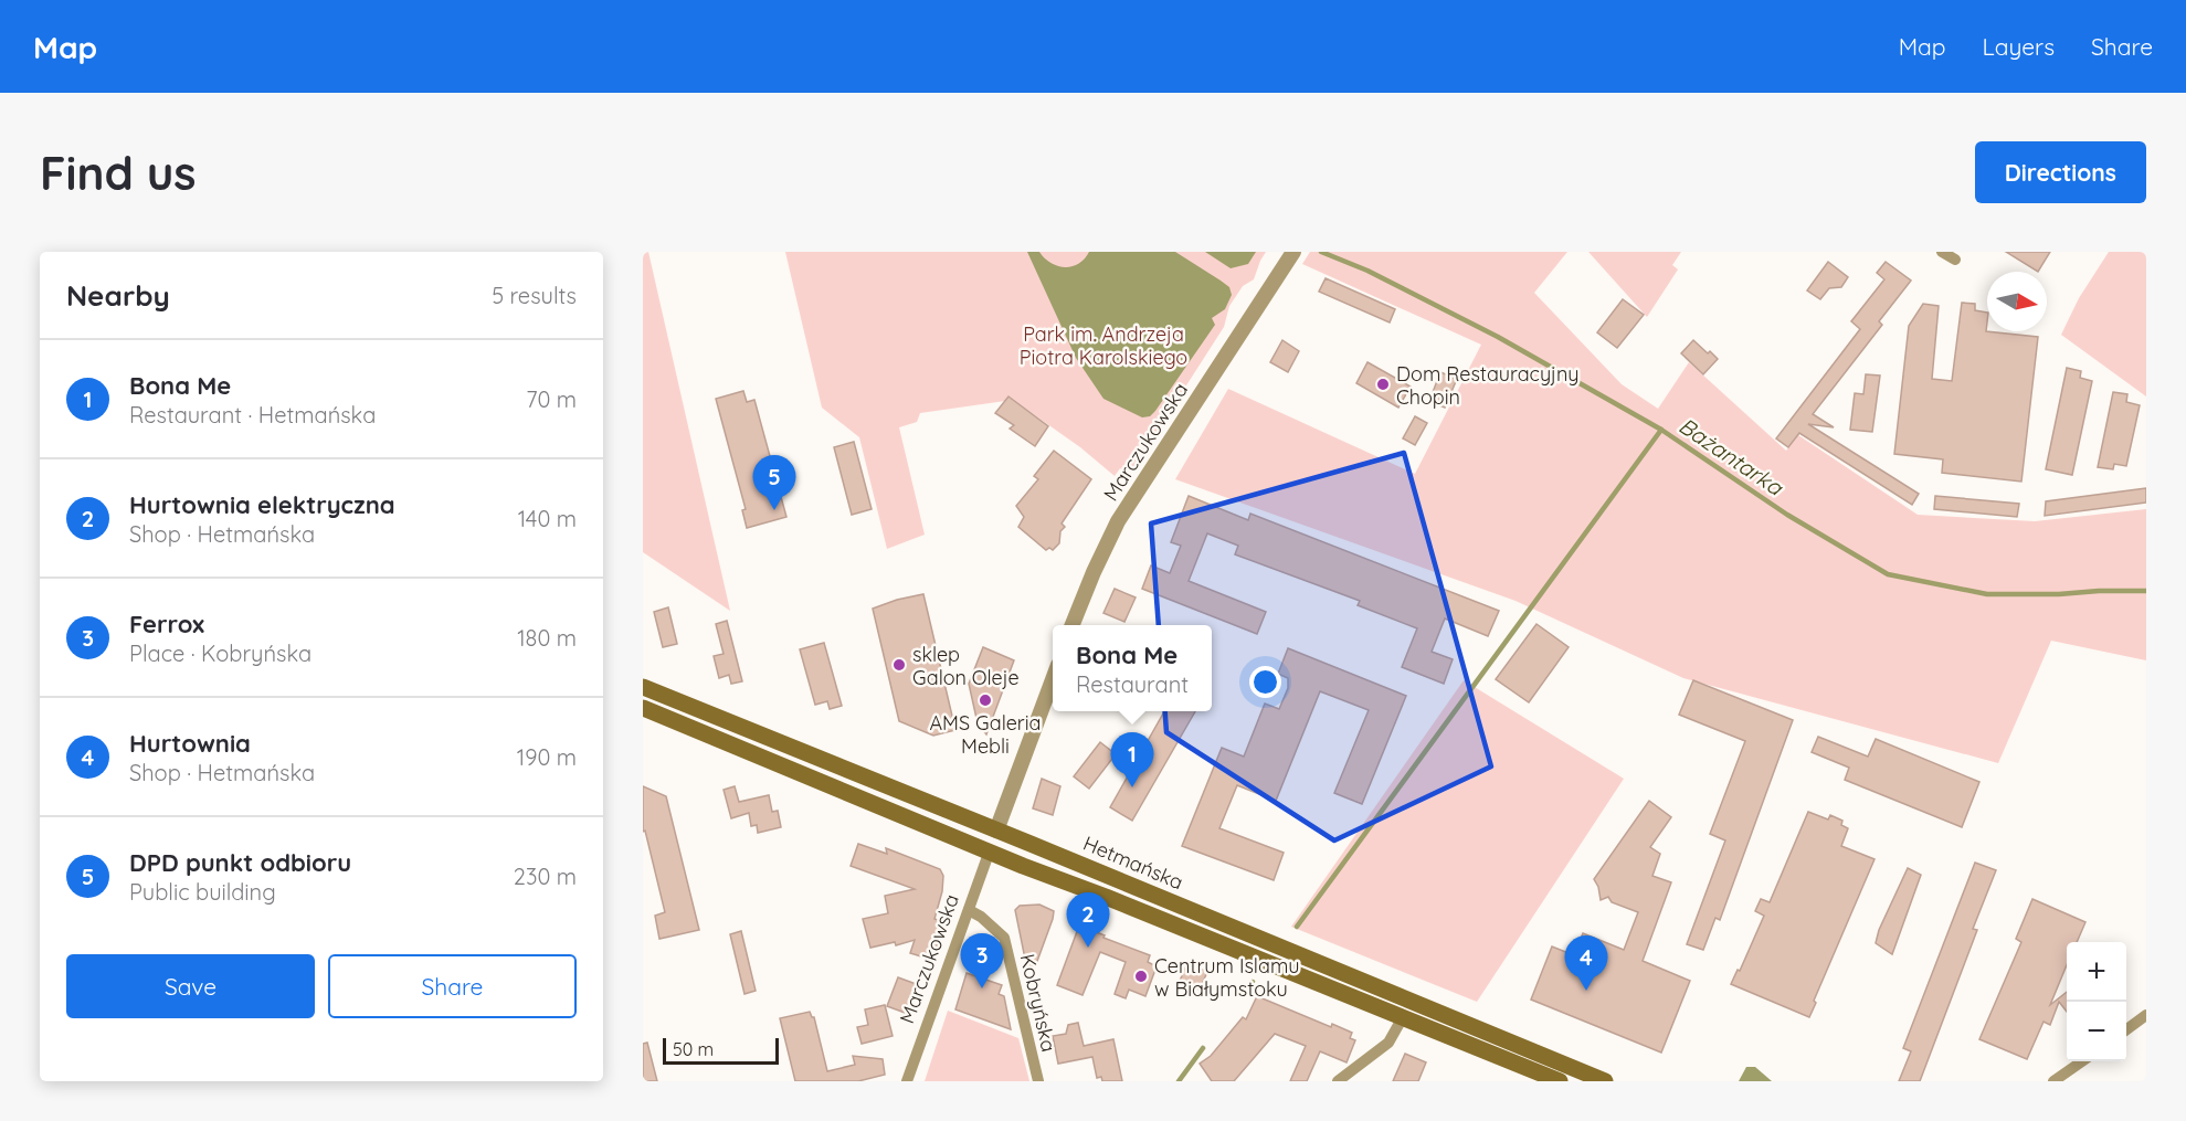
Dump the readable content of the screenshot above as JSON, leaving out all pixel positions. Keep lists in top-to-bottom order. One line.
{"streets":{"main road":["Hetmańska"],"street":["Marczukowska","Kobryńska"]},"crossings":[["Marczukowska","Hetmańska"],["Marczukowska","Kobryńska"]],"water":["Bażantarka"],"parks":["Park im. Andrzeja Piotra Karolskiego"],"places":["Dom Restauracyjny Chopin","sklep Galon Oleje","AMS Galeria Mebli","Centrum Islamu w Białymstoku"],"scale_bar":"50 m","north":"right","page":{"header":"Map","nav":["Map","Layers","Share"],"buttons":["Directions",["Save","Share"]],"title":"Find us","heading":["Nearby","5 results"],"list":[{"mark":"1","name":"Bona Me","note":"Restaurant · Hetmańska","value":"70 m"},{"mark":"2","name":"Hurtownia elektryczna","note":"Shop · Hetmańska","value":"140 m"},{"mark":"3","name":"Ferrox","note":"Place · Kobryńska","value":"180 m"},{"mark":"4","name":"Hurtownia","note":"Shop · Hetmańska","value":"190 m"},{"mark":"5","name":"DPD punkt odbioru","note":"Public building","value":"230 m"}],"pins":["5","1","2","3","4"],"popup":["Bona Me","Restaurant"],"map_buttons":["+","−"],"scale":"50 m"}}
